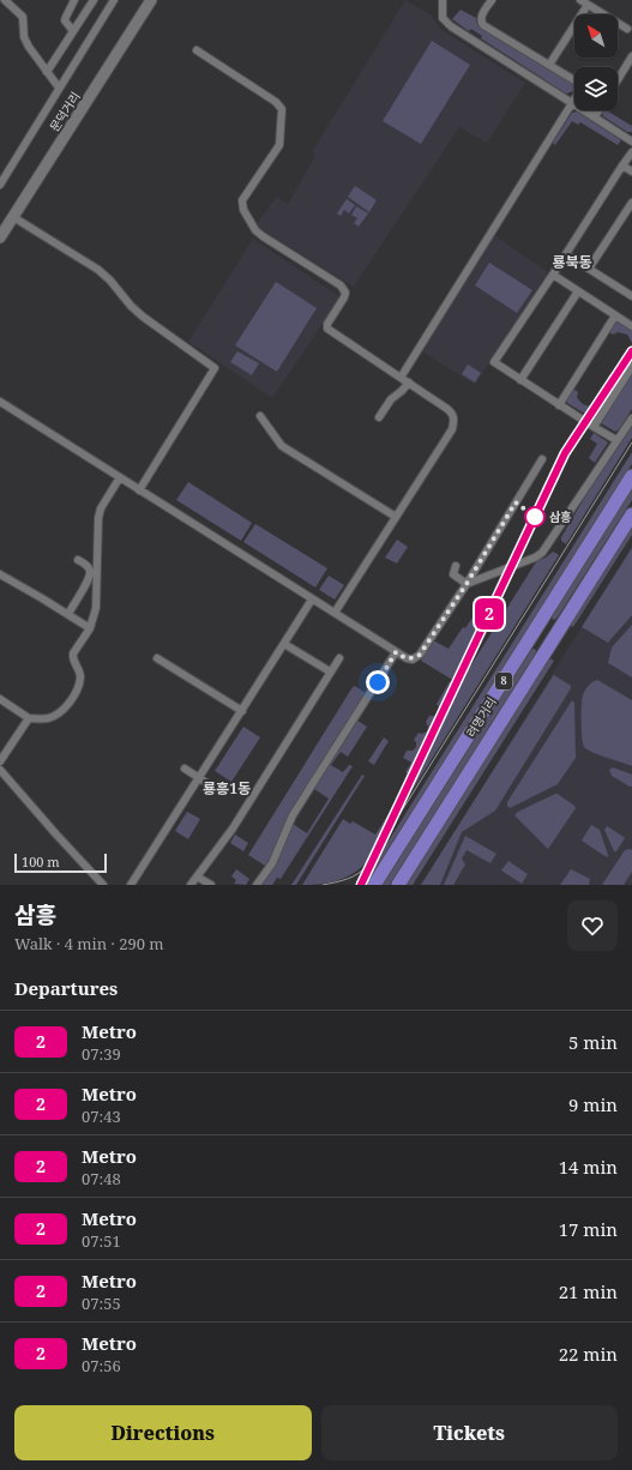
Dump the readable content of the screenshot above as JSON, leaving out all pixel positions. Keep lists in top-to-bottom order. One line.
{"streets":{"highway":["8","려명거리"],"main road":["문덕거리"]},"districts":["룡북동","룡흥1동"],"places":["삼흥"],"lines":["metro line 2"],"scale_bar":"100 m","north":"top left","page":{"on_map":"2","scale":"100 m","heading":[["삼흥","Walk · 4 min · 290 m"],"Departures"],"list":[{"mark":"2","name":"Metro","note":"07:39","value":"5 min"},{"mark":"2","name":"Metro","note":"07:43","value":"9 min"},{"mark":"2","name":"Metro","note":"07:48","value":"14 min"},{"mark":"2","name":"Metro","note":"07:51","value":"17 min"},{"mark":"2","name":"Metro","note":"07:55","value":"21 min"},{"mark":"2","name":"Metro","note":"07:56","value":"22 min"}],"buttons":["Directions","Tickets"]}}
